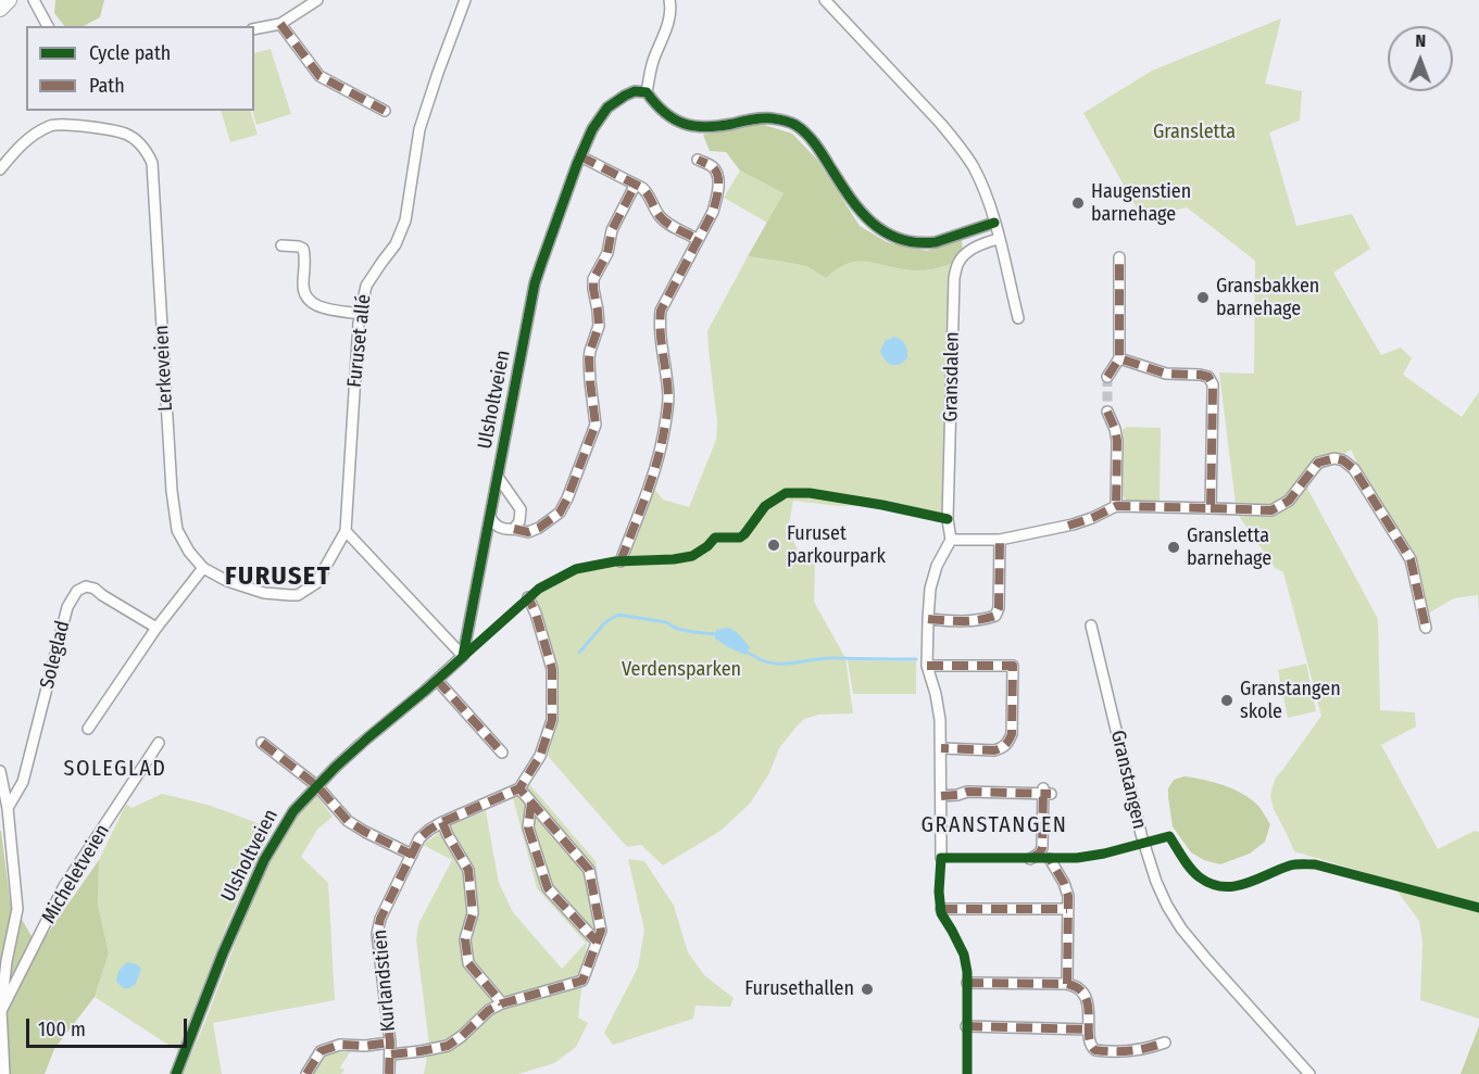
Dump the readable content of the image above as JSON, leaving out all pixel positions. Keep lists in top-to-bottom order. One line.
{"streets":{"street":["Furuset allé","Lerkeveien","Gransdalen","Ulsholtveien","Soleglad","Granstangen","Micheletveien","Kurlandstien"]},"crossings":[["Furuset allé","Lerkeveien"],["Soleglad","Micheletveien"]],"districts":["FURUSET","SOLEGLAD","GRANSTANGEN"],"parks":["Gransletta","Verdensparken"],"places":["Haugenstien barnehage","Gransbakken barnehage","Furuset parkourpark","Gransletta barnehage","Granstangen skole","Furusethallen"],"legend":["Cycle path","Path"],"scale_bar":"100 m","north":"top"}
